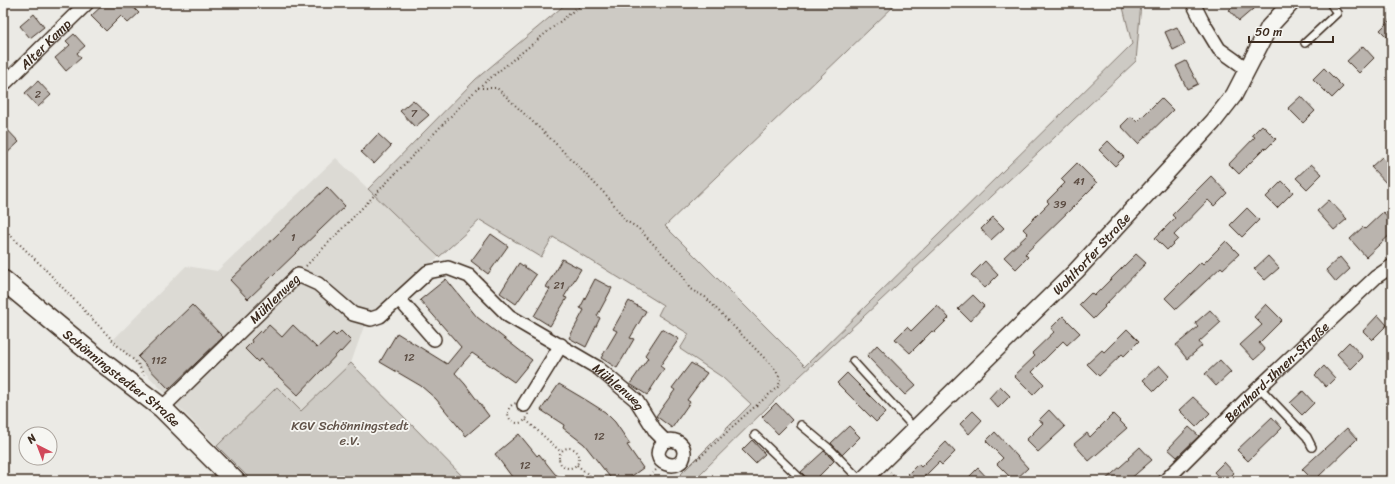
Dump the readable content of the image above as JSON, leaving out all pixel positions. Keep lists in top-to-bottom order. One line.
{"streets":{"main road":["Schönningstedter Straße"],"street":["Alter Kamp","Wohltorfer Straße","Mühlenweg","Bernhard-Ihnen-Straße"]},"crossings":[["Mühlenweg","Schönningstedter Straße"]],"parks":["KGV Schönningstedt e.V."],"house_numbers":["2","7","41","39","1","21","12","112","12","12"],"scale_bar":"50 m","north":"top left"}
